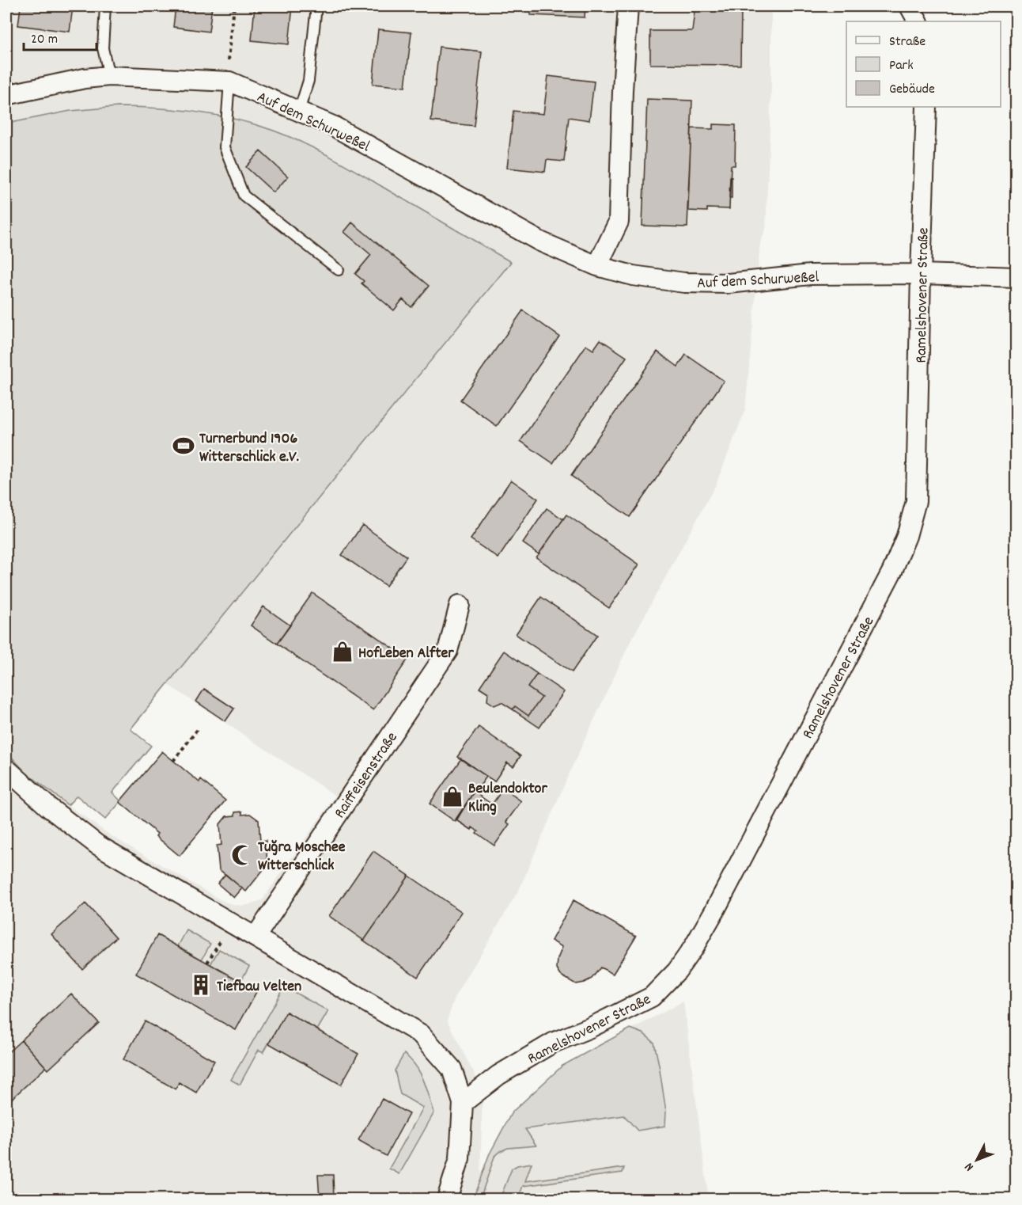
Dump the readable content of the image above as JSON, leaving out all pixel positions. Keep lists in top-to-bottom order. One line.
{"streets":{"street":["Auf dem Schurweßel","Ramelshovener Straße","Raiffeisenstraße"]},"crossings":[["Auf dem Schurweßel","Ramelshovener Straße"]],"places":{"sports":["Turnerbund 1906 Witterschlick e.V."],"shop":["HofLeben Alfter","Beulendoktor Kling"],"mosque":["Tuğra Moschee Witterschlick"],"building":["Tiefbau Velten"]},"legend":["Straße","Park","Gebäude"],"scale_bar":"20 m","north":"bottom left"}
